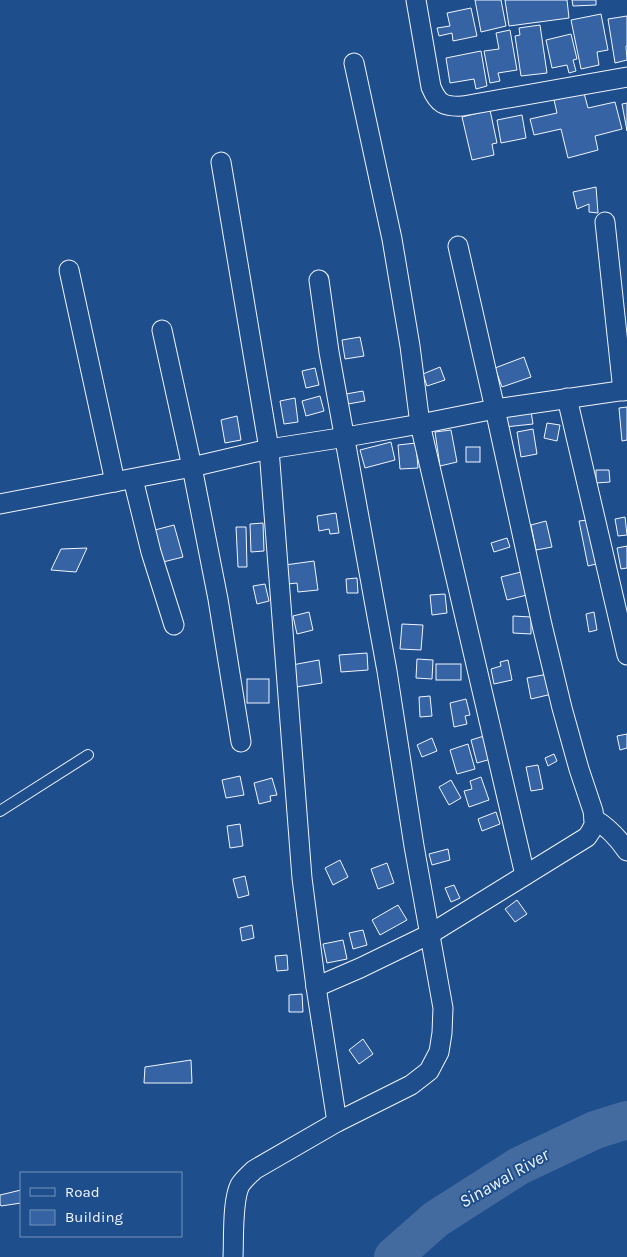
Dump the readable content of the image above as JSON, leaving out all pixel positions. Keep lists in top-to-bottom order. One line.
{"water":["Sinawal River"],"legend":["Road","Building"]}
